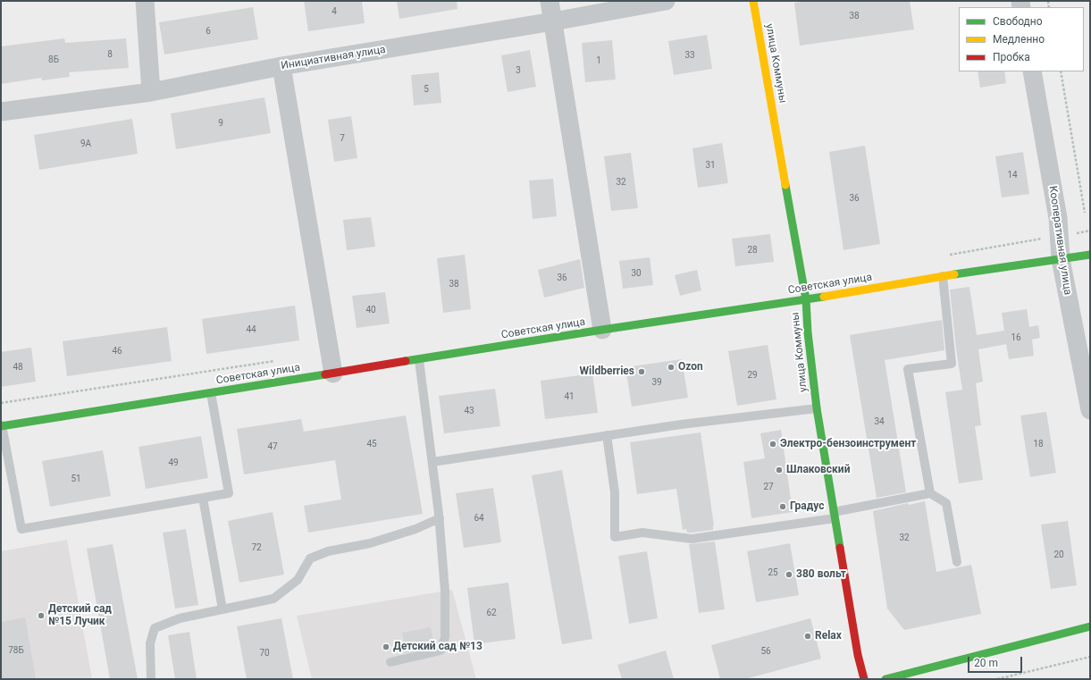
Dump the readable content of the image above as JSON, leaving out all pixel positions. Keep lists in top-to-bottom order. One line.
{"streets":{"street":["Инициативная улица","улица Коммуны","Кооперативная улица","Советская улица"]},"crossings":[["улица Коммуны","Советская улица"],["Кооперативная улица","Советская улица"]],"places":["Ozon","Wildberries","Электро-бензоинструмент","Шлаковский","Градус","380 вольт","Детский сад №15 Лучик","Relax","Детский сад №13"],"house_numbers":["4","38","6","8","33","8Б","1","3","5","9","7","9А","31","14","32","36","28","30","36","38","40","44","16","46","48","29","39","41","43","34","45","18","47","49","51","27","64","32","72","20","25","62","78Б","56","70"],"legend":["Свободно","Медленно","Пробка"],"scale_bar":"20 m"}
